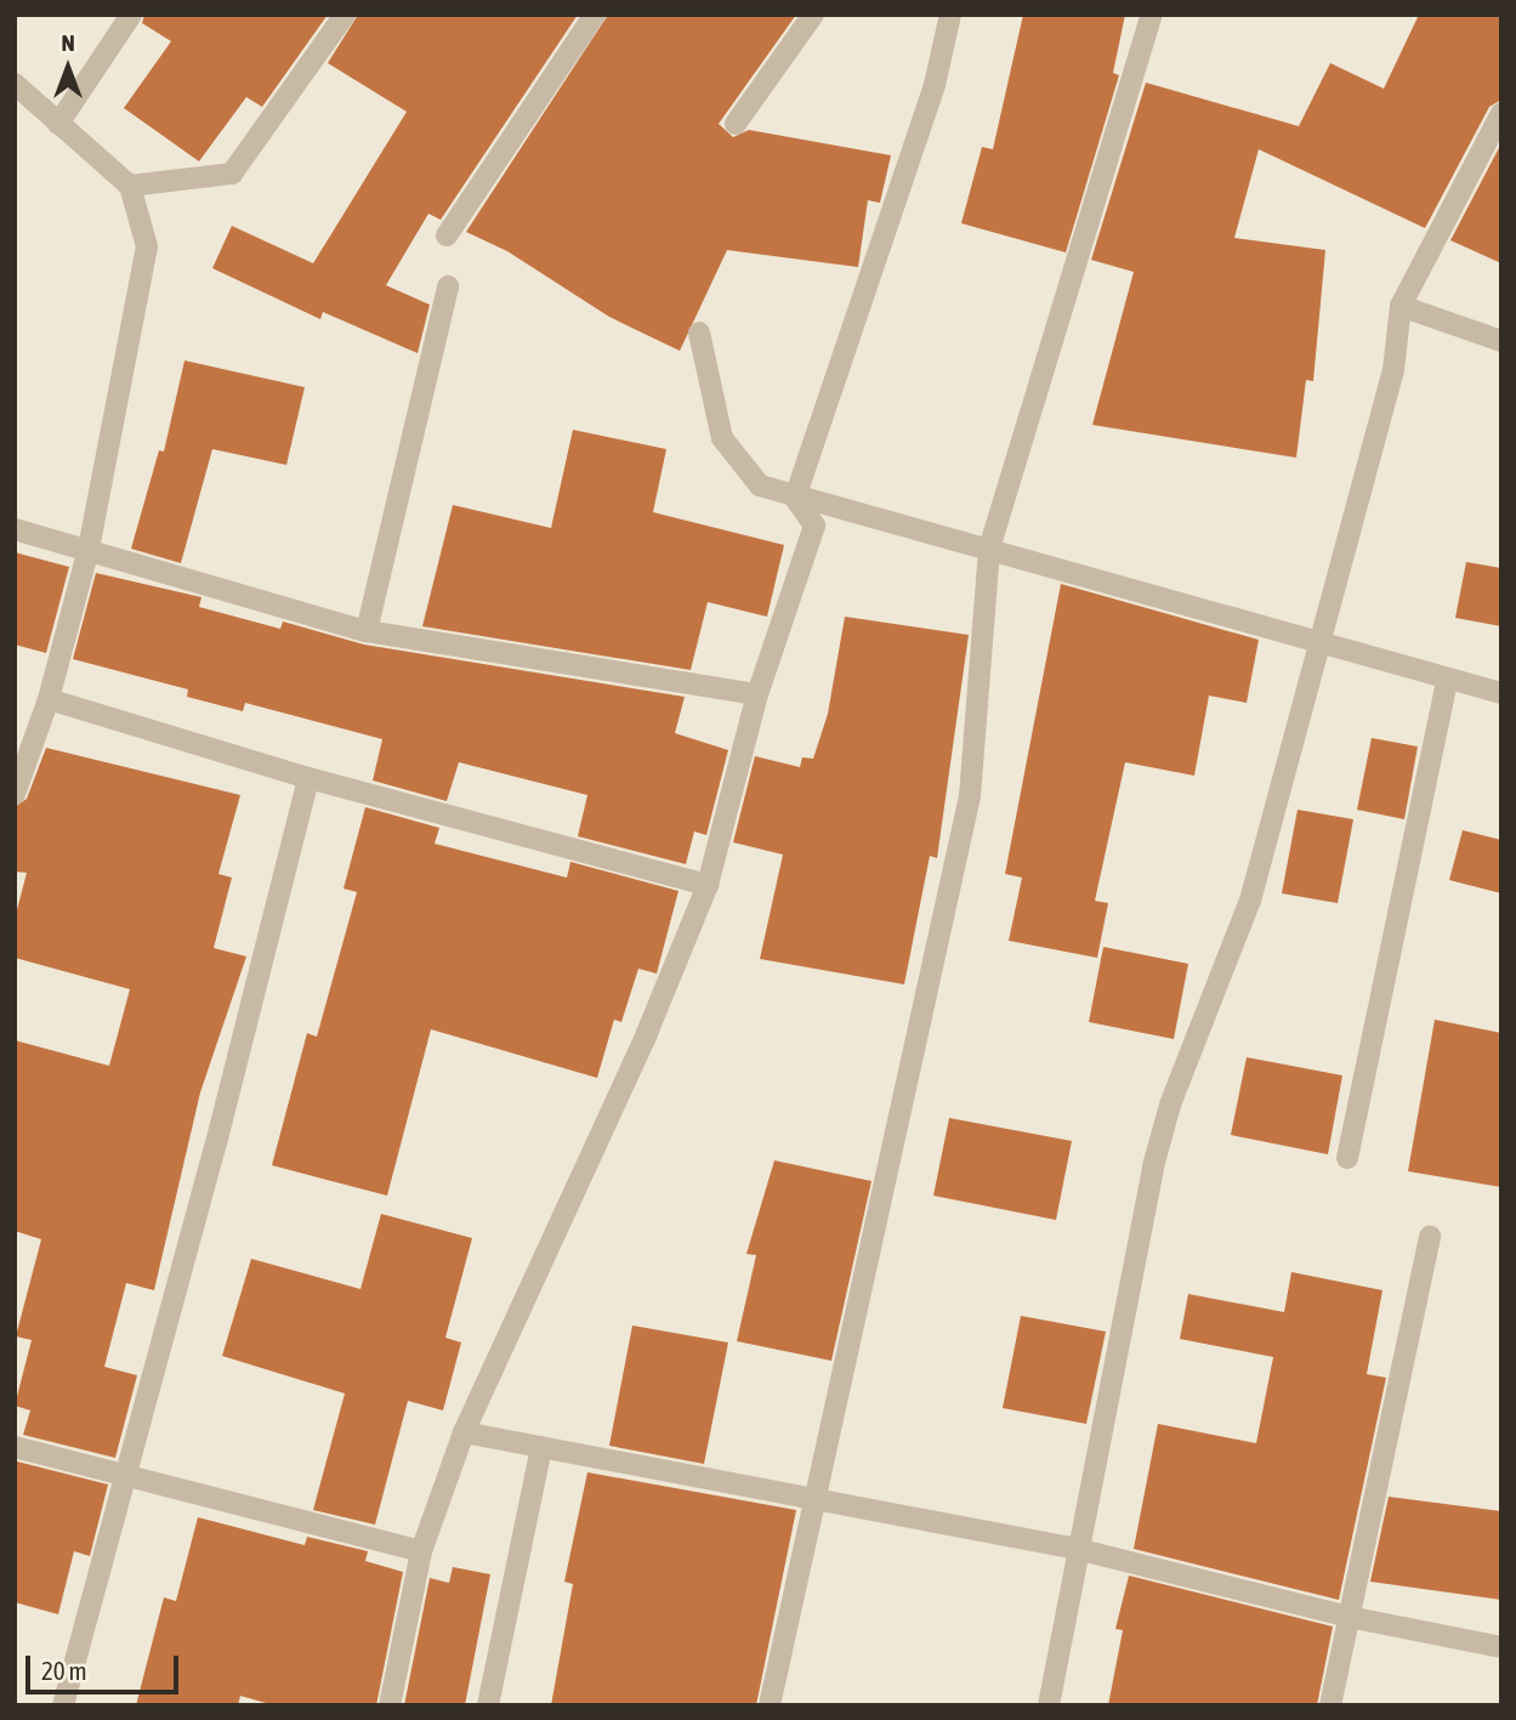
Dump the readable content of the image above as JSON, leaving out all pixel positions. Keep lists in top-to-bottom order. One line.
{"scale_bar":"20 m","north":"top"}
